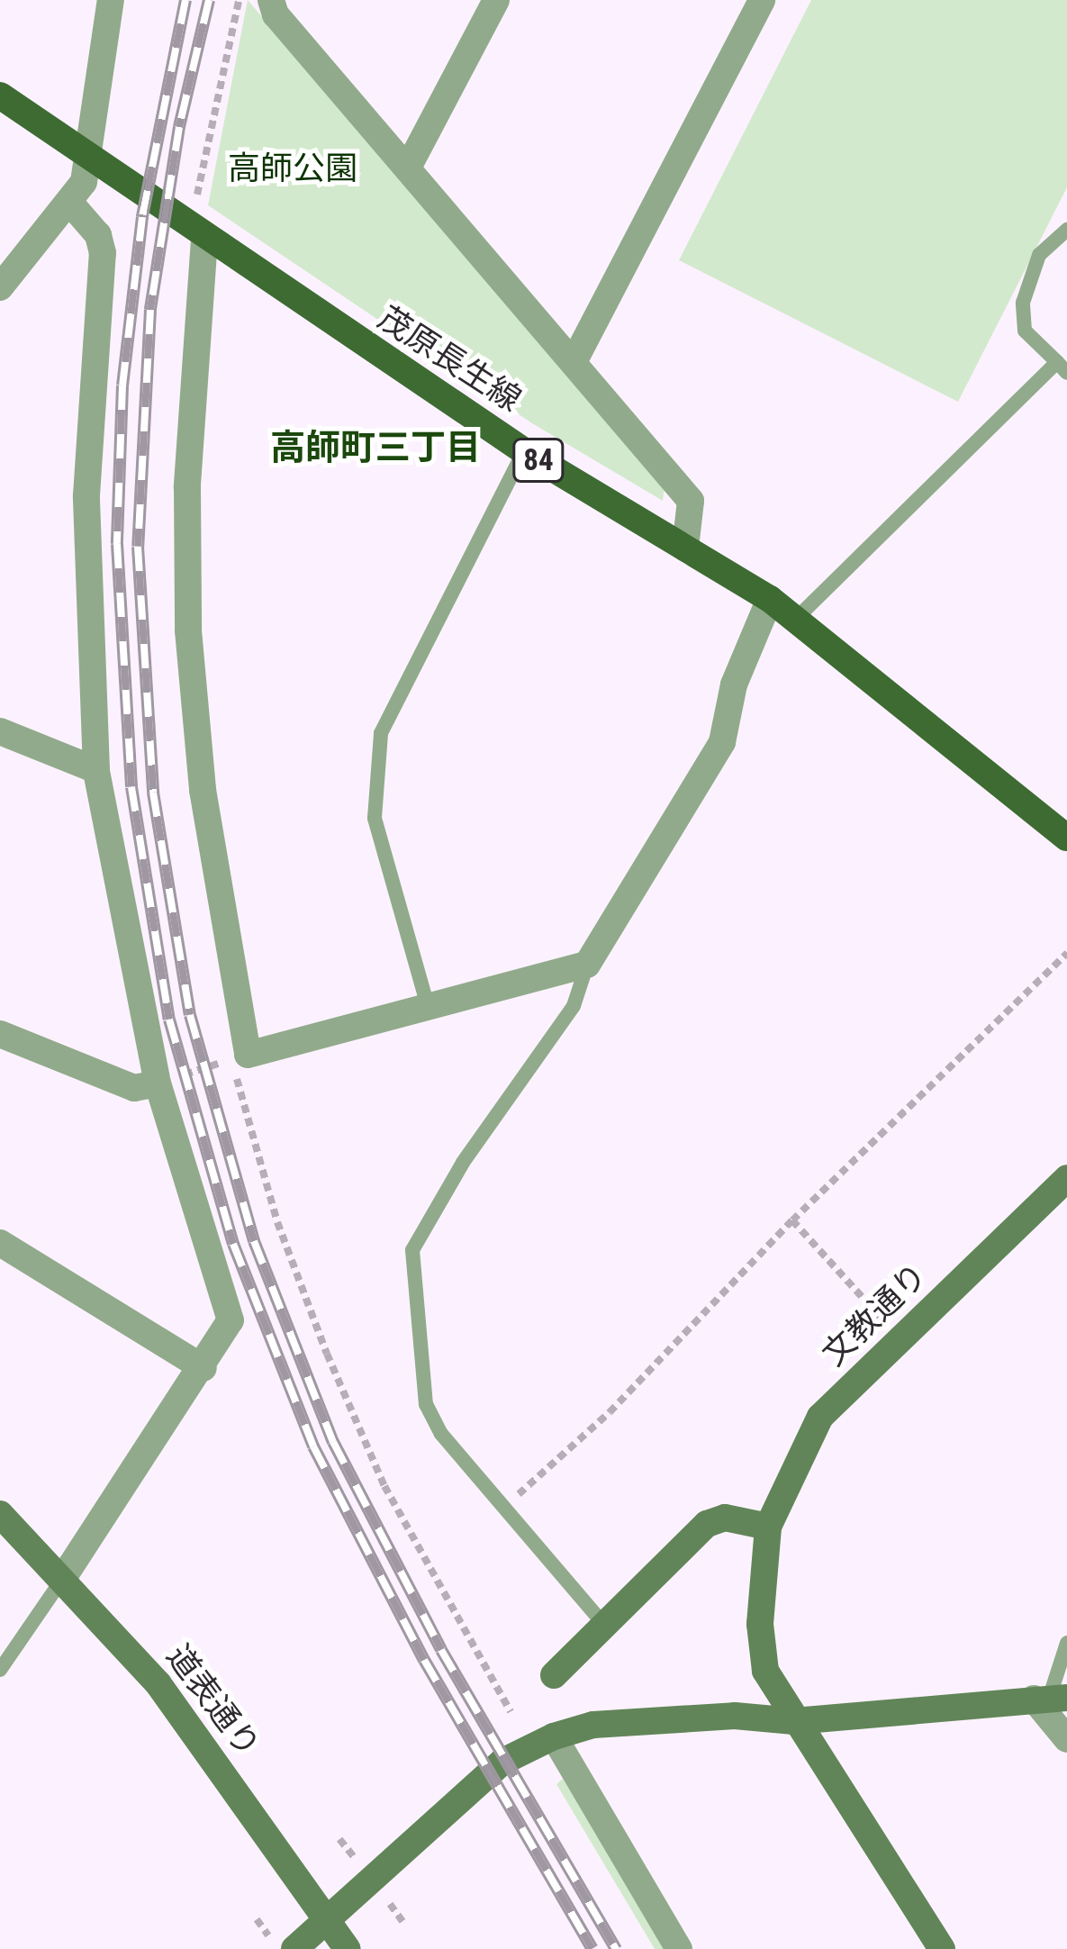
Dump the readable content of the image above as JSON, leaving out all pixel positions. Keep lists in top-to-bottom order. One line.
{"streets":{"main road":["茂原長生線","84"],"street":["文教通り","道表通り"]},"districts":["高師町三丁目"],"parks":["高師公園"]}
